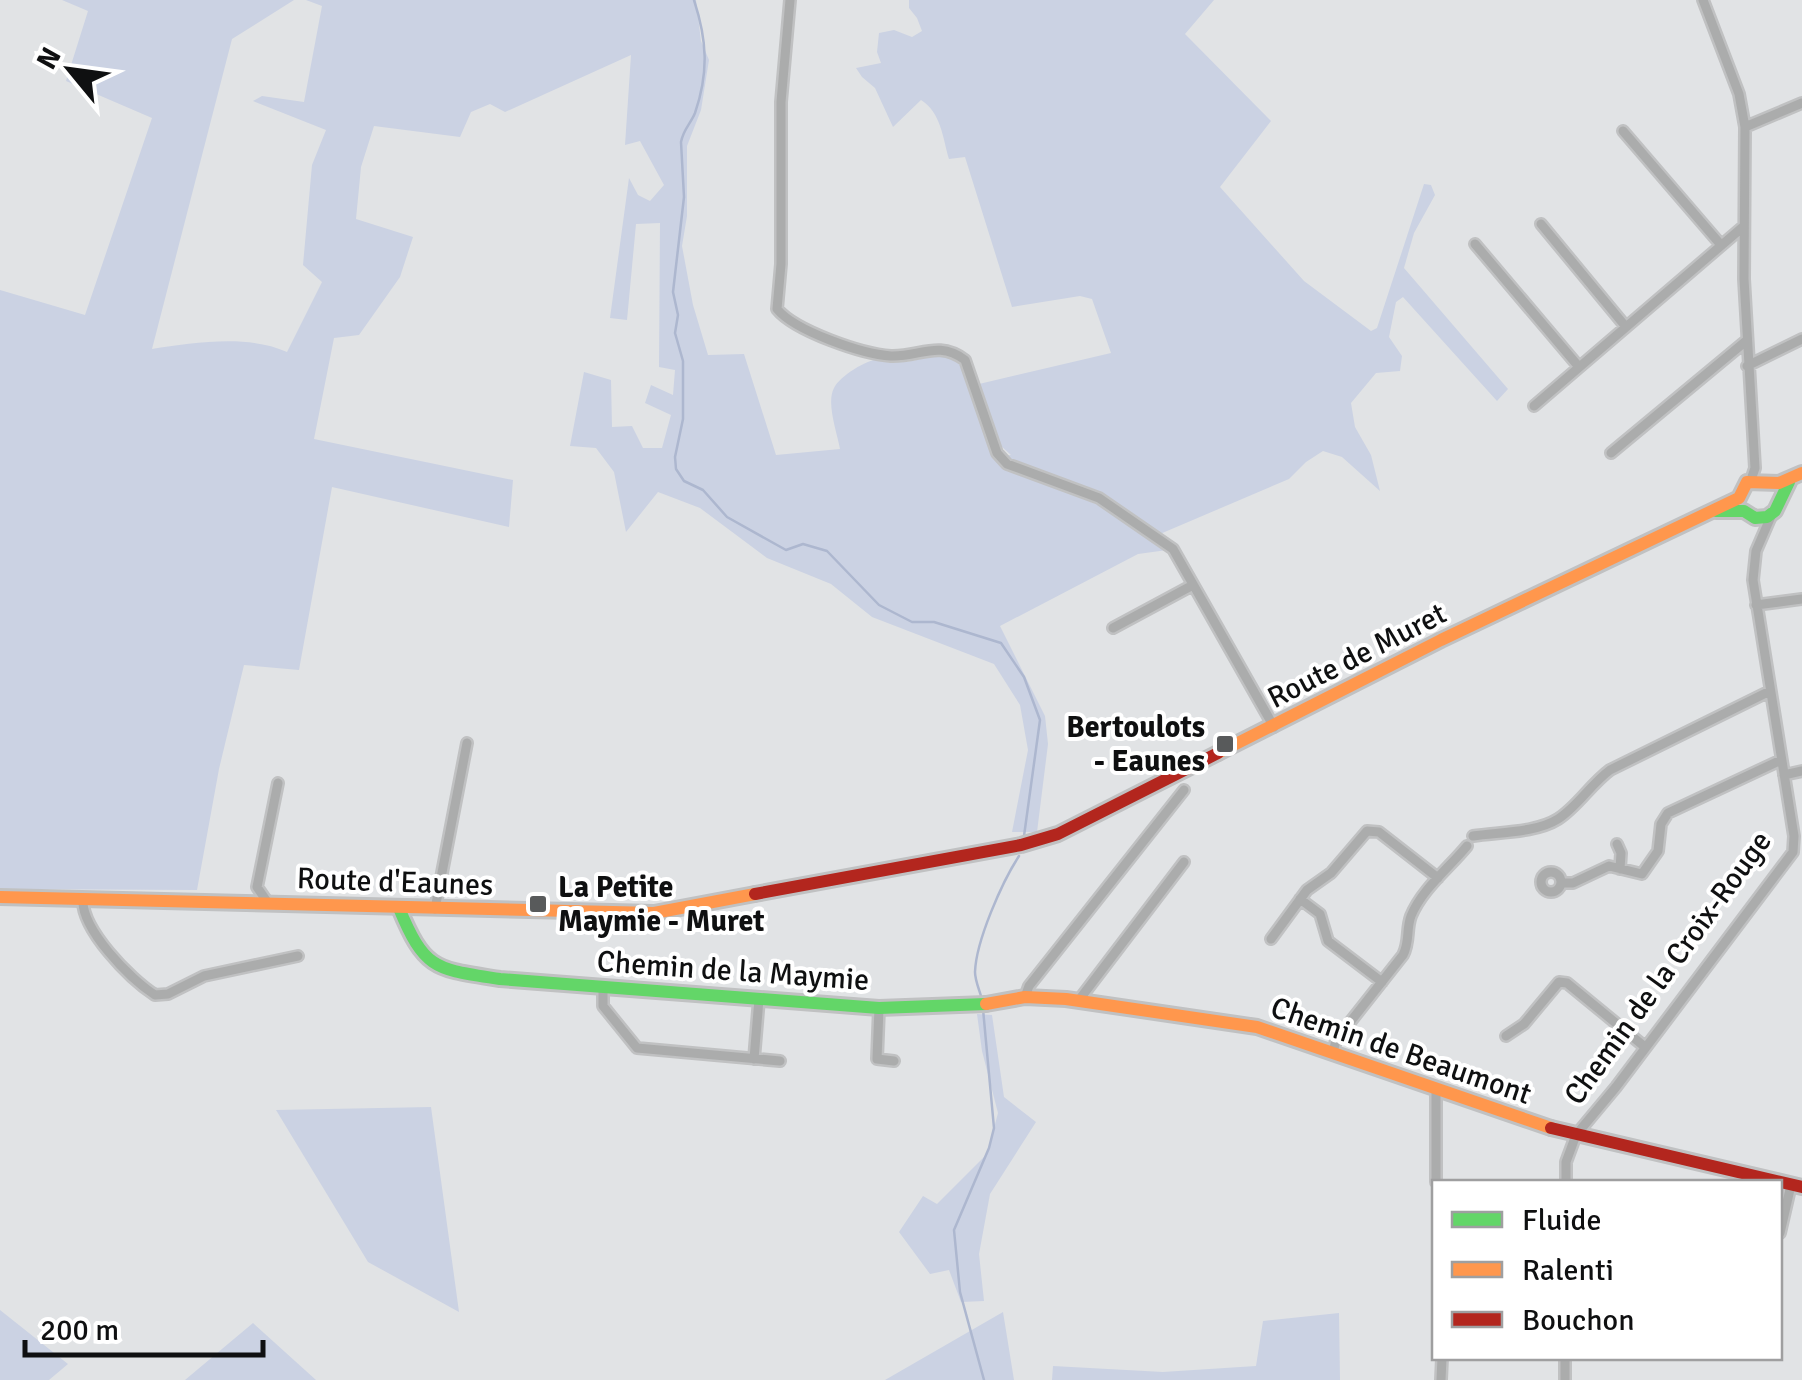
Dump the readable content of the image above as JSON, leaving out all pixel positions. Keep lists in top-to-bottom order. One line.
{"streets":{"main road":["Route de Muret","Route d'Eaunes","Chemin de la Maymie","Chemin de Beaumont"],"street":["Chemin de la Croix-Rouge"]},"crossings":[["Route de Muret","Route d'Eaunes"],["Route d'Eaunes","Chemin de la Maymie"],["Chemin de la Croix-Rouge","Chemin de Beaumont"],["Chemin de la Maymie","Chemin de Beaumont"]],"places":{"transit":["Bertoulots - Eaunes","La Petite Maymie - Muret"]},"legend":["Fluide","Ralenti","Bouchon"],"scale_bar":"200 m","north":"top left"}
